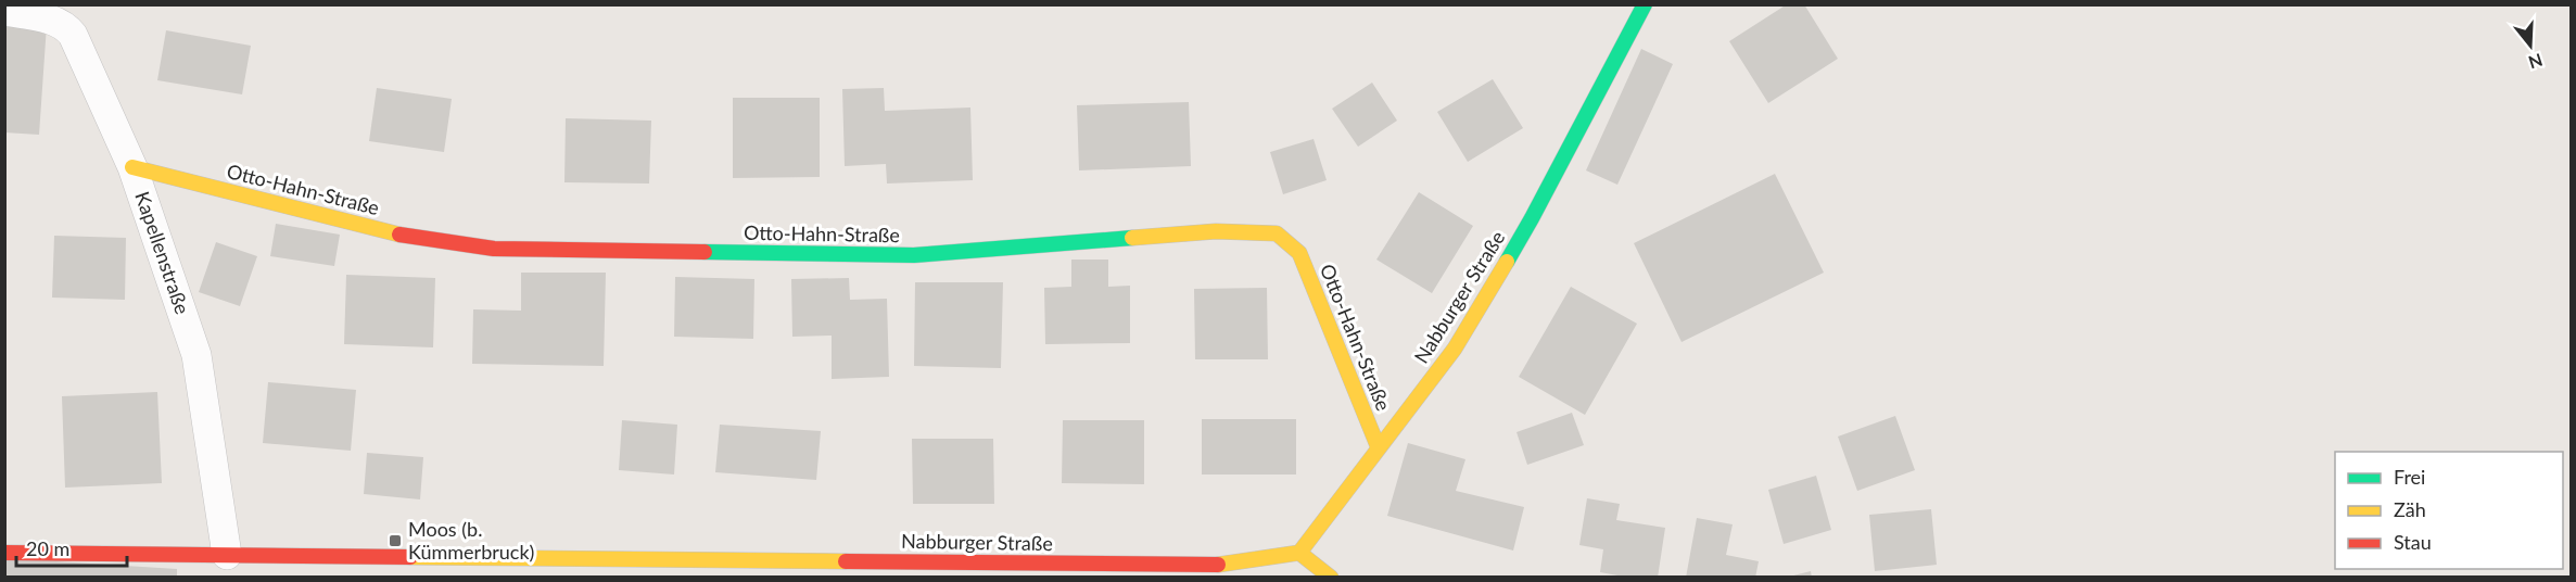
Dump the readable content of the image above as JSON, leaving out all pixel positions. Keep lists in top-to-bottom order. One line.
{"streets":{"street":["Otto-Hahn-Straße","Kapellenstraße","Nabburger Straße"]},"crossings":[["Otto-Hahn-Straße","Kapellenstraße"],["Otto-Hahn-Straße","Nabburger Straße"],["Kapellenstraße","Nabburger Straße"]],"places":{"transit":["Moos (b. Kümmerbruck)"]},"legend":["Frei","Zäh","Stau"],"scale_bar":"20 m","north":"bottom"}
